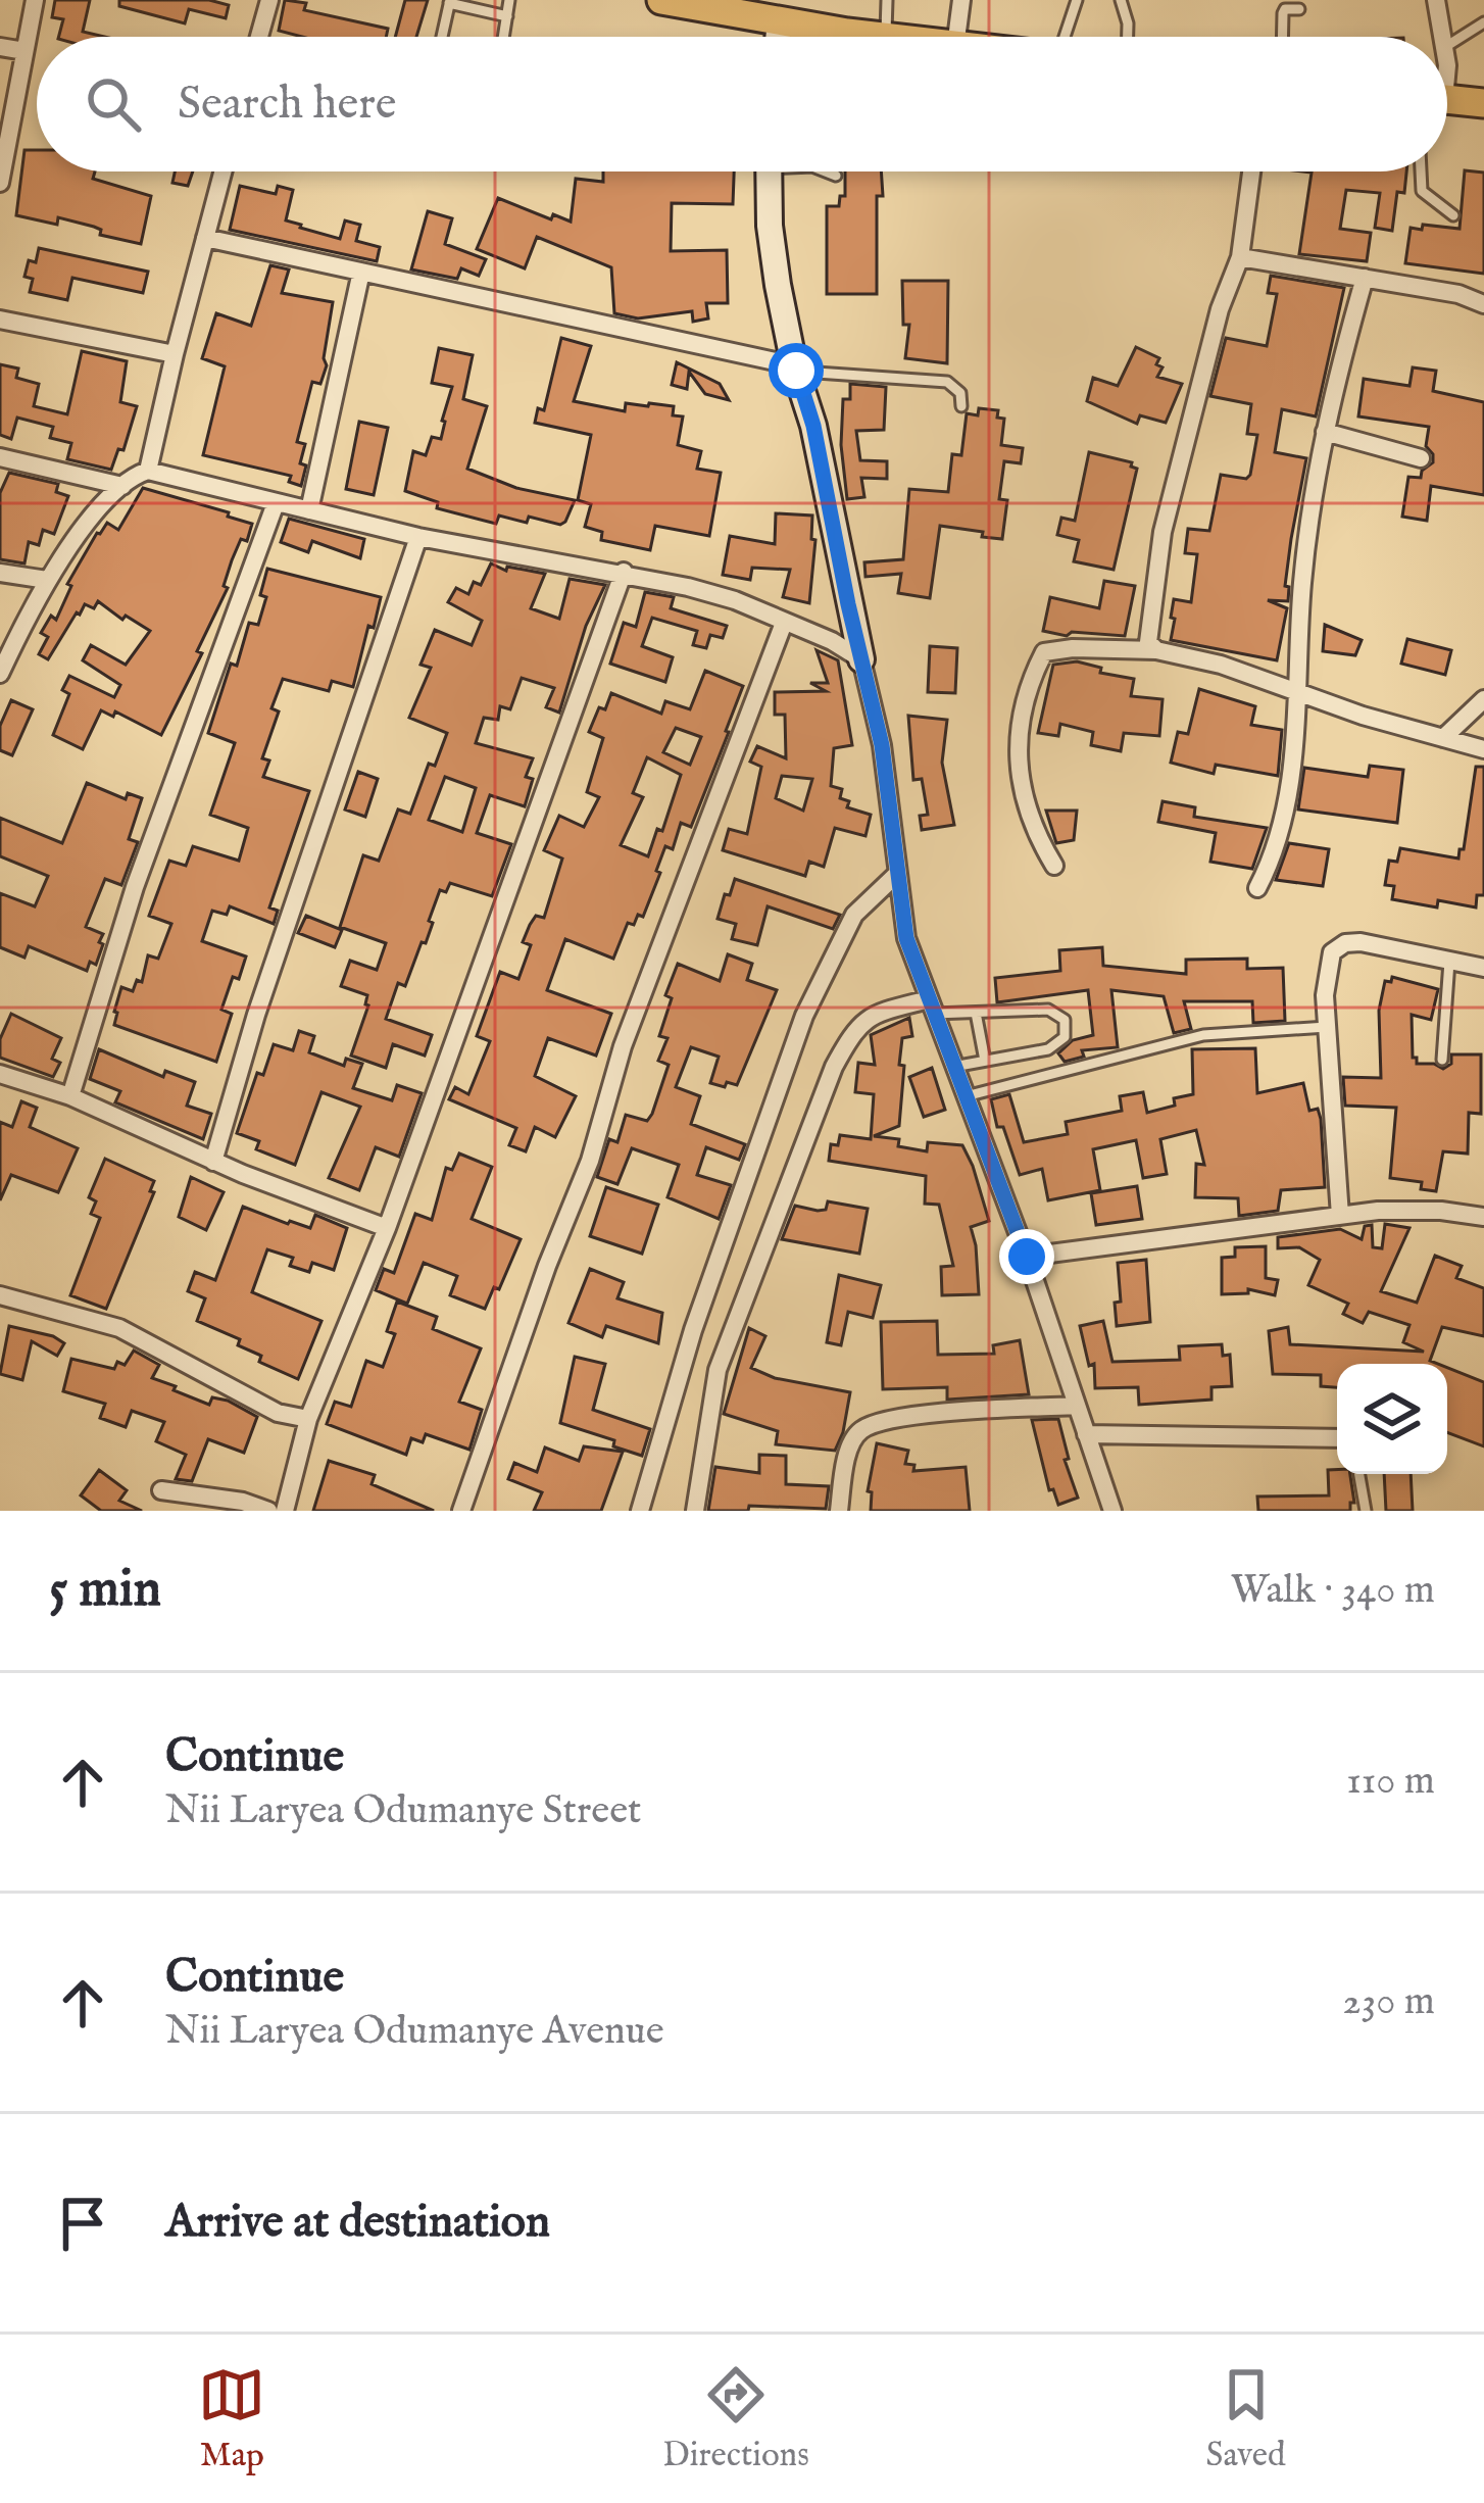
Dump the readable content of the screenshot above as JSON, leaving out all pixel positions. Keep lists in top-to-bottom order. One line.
{"page":{"search":"Search here","heading":["5 min","Walk · 340 m"],"list":[["Continue","Nii Laryea Odumanye Street","110 m"],["Continue","Nii Laryea Odumanye Avenue","230 m"],"Arrive at destination"],"nav":["Map","Directions","Saved"]}}
